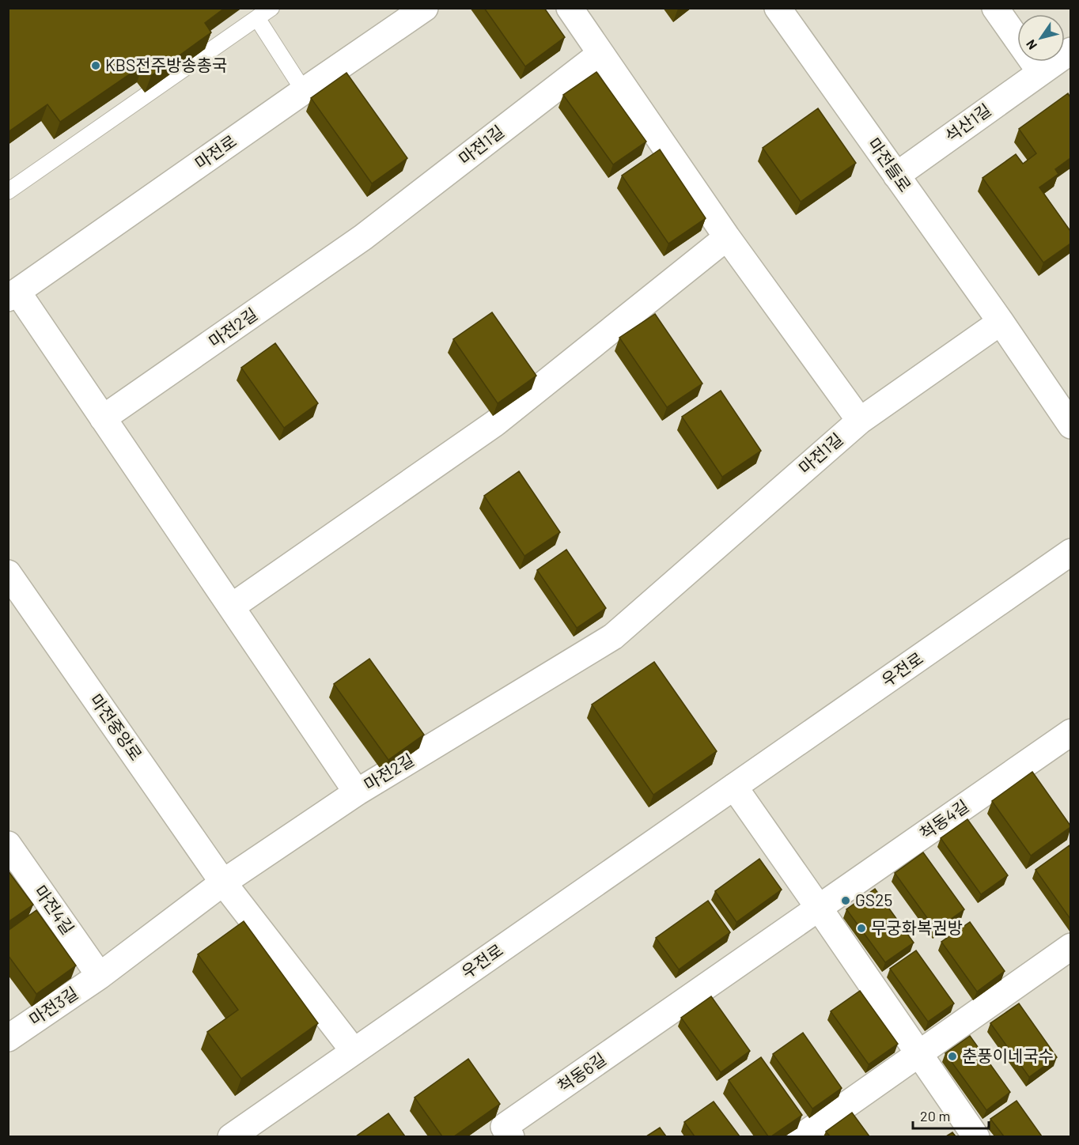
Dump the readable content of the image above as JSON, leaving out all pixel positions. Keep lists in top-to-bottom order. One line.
{"streets":{"street":["석산1길","마전1길","마전로","마전들로","마전2길","우전로","마전중앙로","척동4길","마전4길","마전3길","척동6길"]},"crossings":[["석산1길","마전들로"],["마전1길","마전2길"],["마전로","마전2길"],["우전로","마전중앙로"],["척동4길","척동6길"],["마전4길","마전3길"]],"places":["KBS전주방송총국","GS25","무궁화복권방","춘풍이네국수"],"scale_bar":"20 m","north":"bottom left"}
